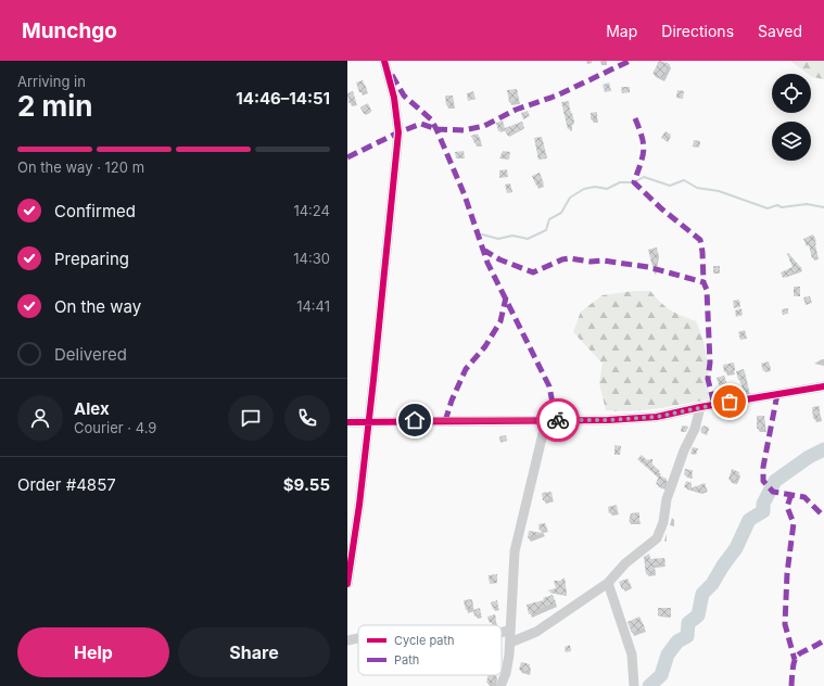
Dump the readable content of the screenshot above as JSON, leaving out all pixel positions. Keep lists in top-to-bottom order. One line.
{"legend":["Cycle path","Path"],"page":{"header":"Munchgo","nav":["Map","Directions","Saved"],"heading":["2 min","Arriving in","14:46–14:51"],"panel":["Alex","Courier · 4.9","Order #4857","$9.55"],"bar":"On the way · 120 m","list":[["Confirmed","14:24"],["Preparing","14:30"],["On the way","14:41"],"Delivered"],"buttons":["Help","Share"]}}
